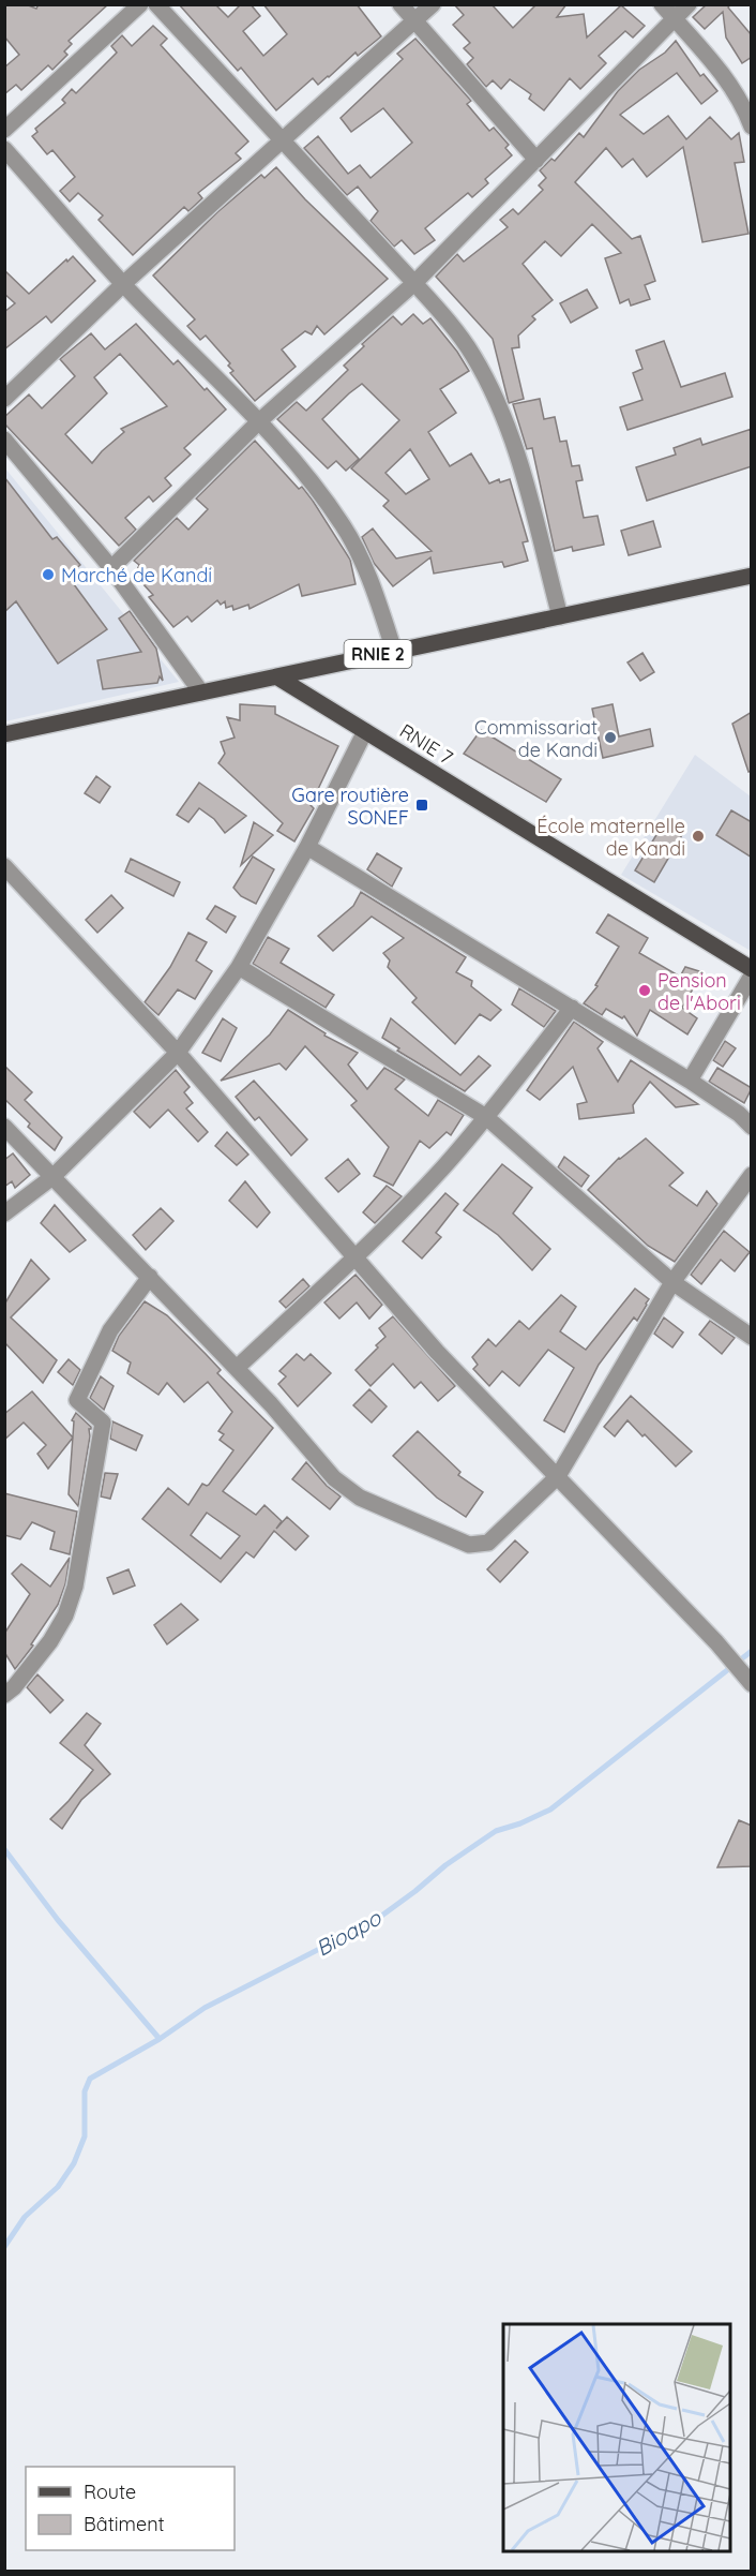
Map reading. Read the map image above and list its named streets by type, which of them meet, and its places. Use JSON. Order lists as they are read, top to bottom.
{
  "streets": {
    "main road": ["RNIE 2", "RNIE 7"]
  },
  "crossings": [
    ["RNIE 2", "RNIE 7"]
  ],
  "water": ["Bioapo"],
  "places": {
    "other": [
      "Marché de Kandi",
      "Commissariat de Kandi",
      "École maternelle de Kandi",
      "Pension de l'Abori"
    ],
    "transit": ["Gare routière SONEF"]
  },
  "legend": ["Route", "Bâtiment"]
}
